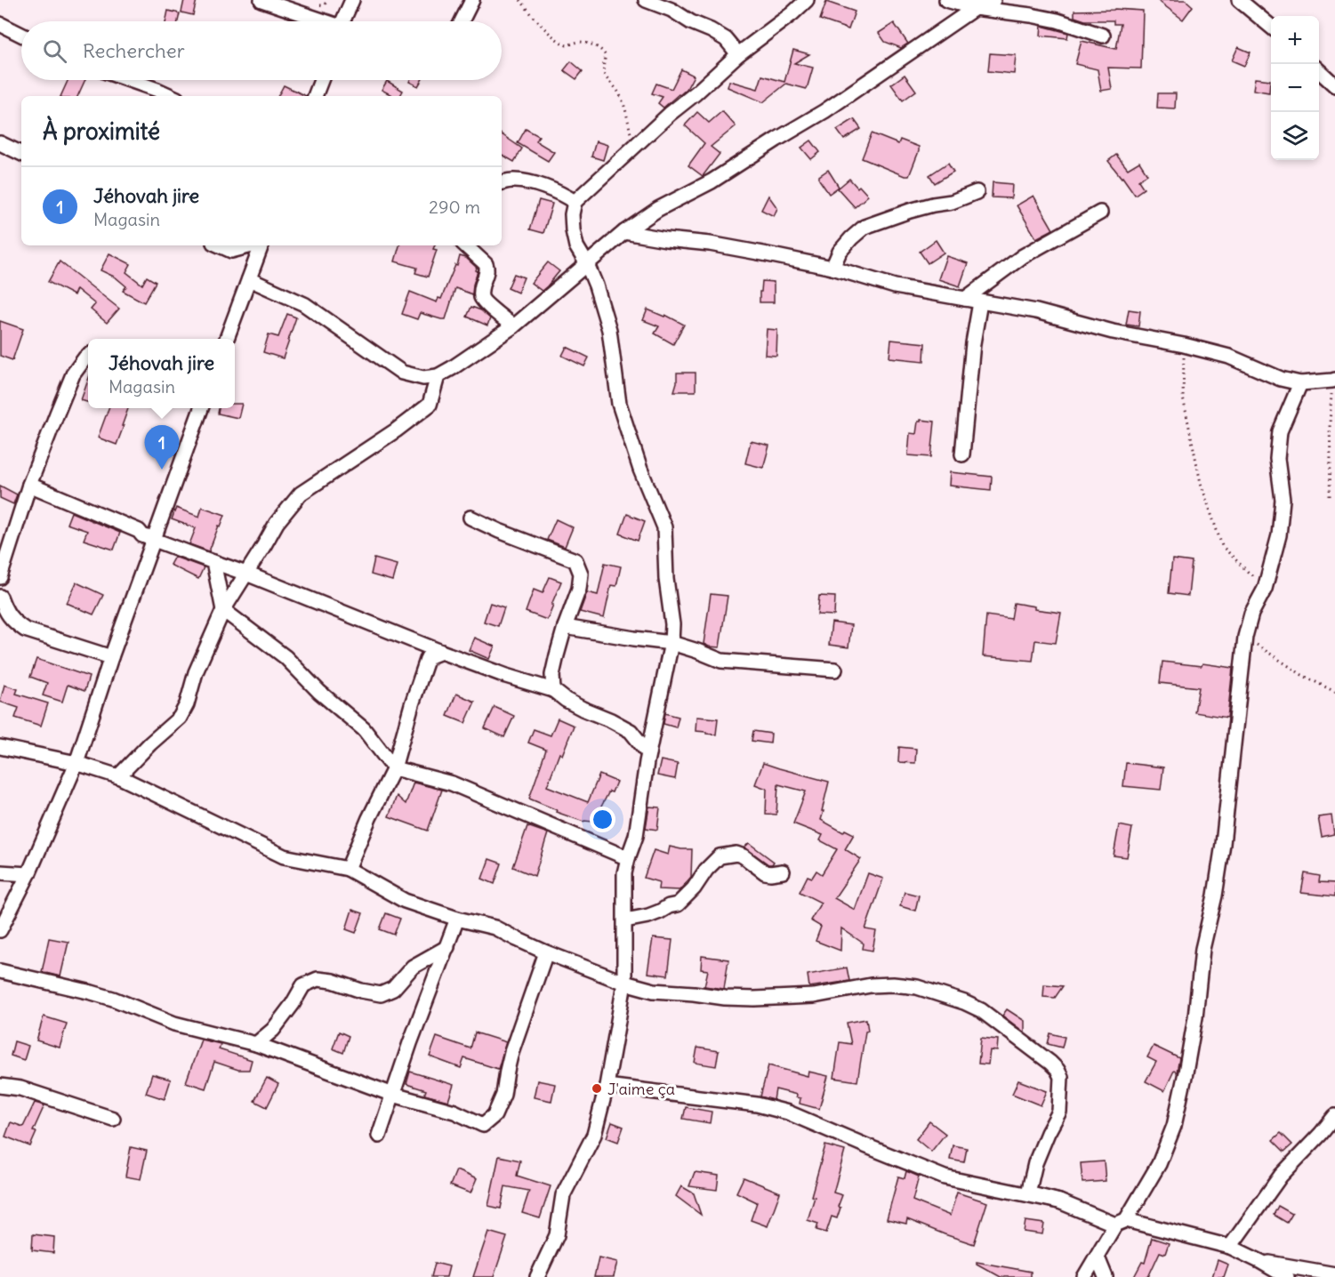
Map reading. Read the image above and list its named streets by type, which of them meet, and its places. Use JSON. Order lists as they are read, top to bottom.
{
  "places": ["J'aime ça"],
  "page": {
    "map_buttons": ["+", "−"],
    "search": "Rechercher",
    "heading": "À proximité",
    "list": [
      {
        "mark": "1",
        "name": "Jéhovah jire",
        "note": "Magasin",
        "value": "290 m"
      }
    ],
    "popup": ["Jéhovah jire", "Magasin"],
    "pins": "1"
  }
}
